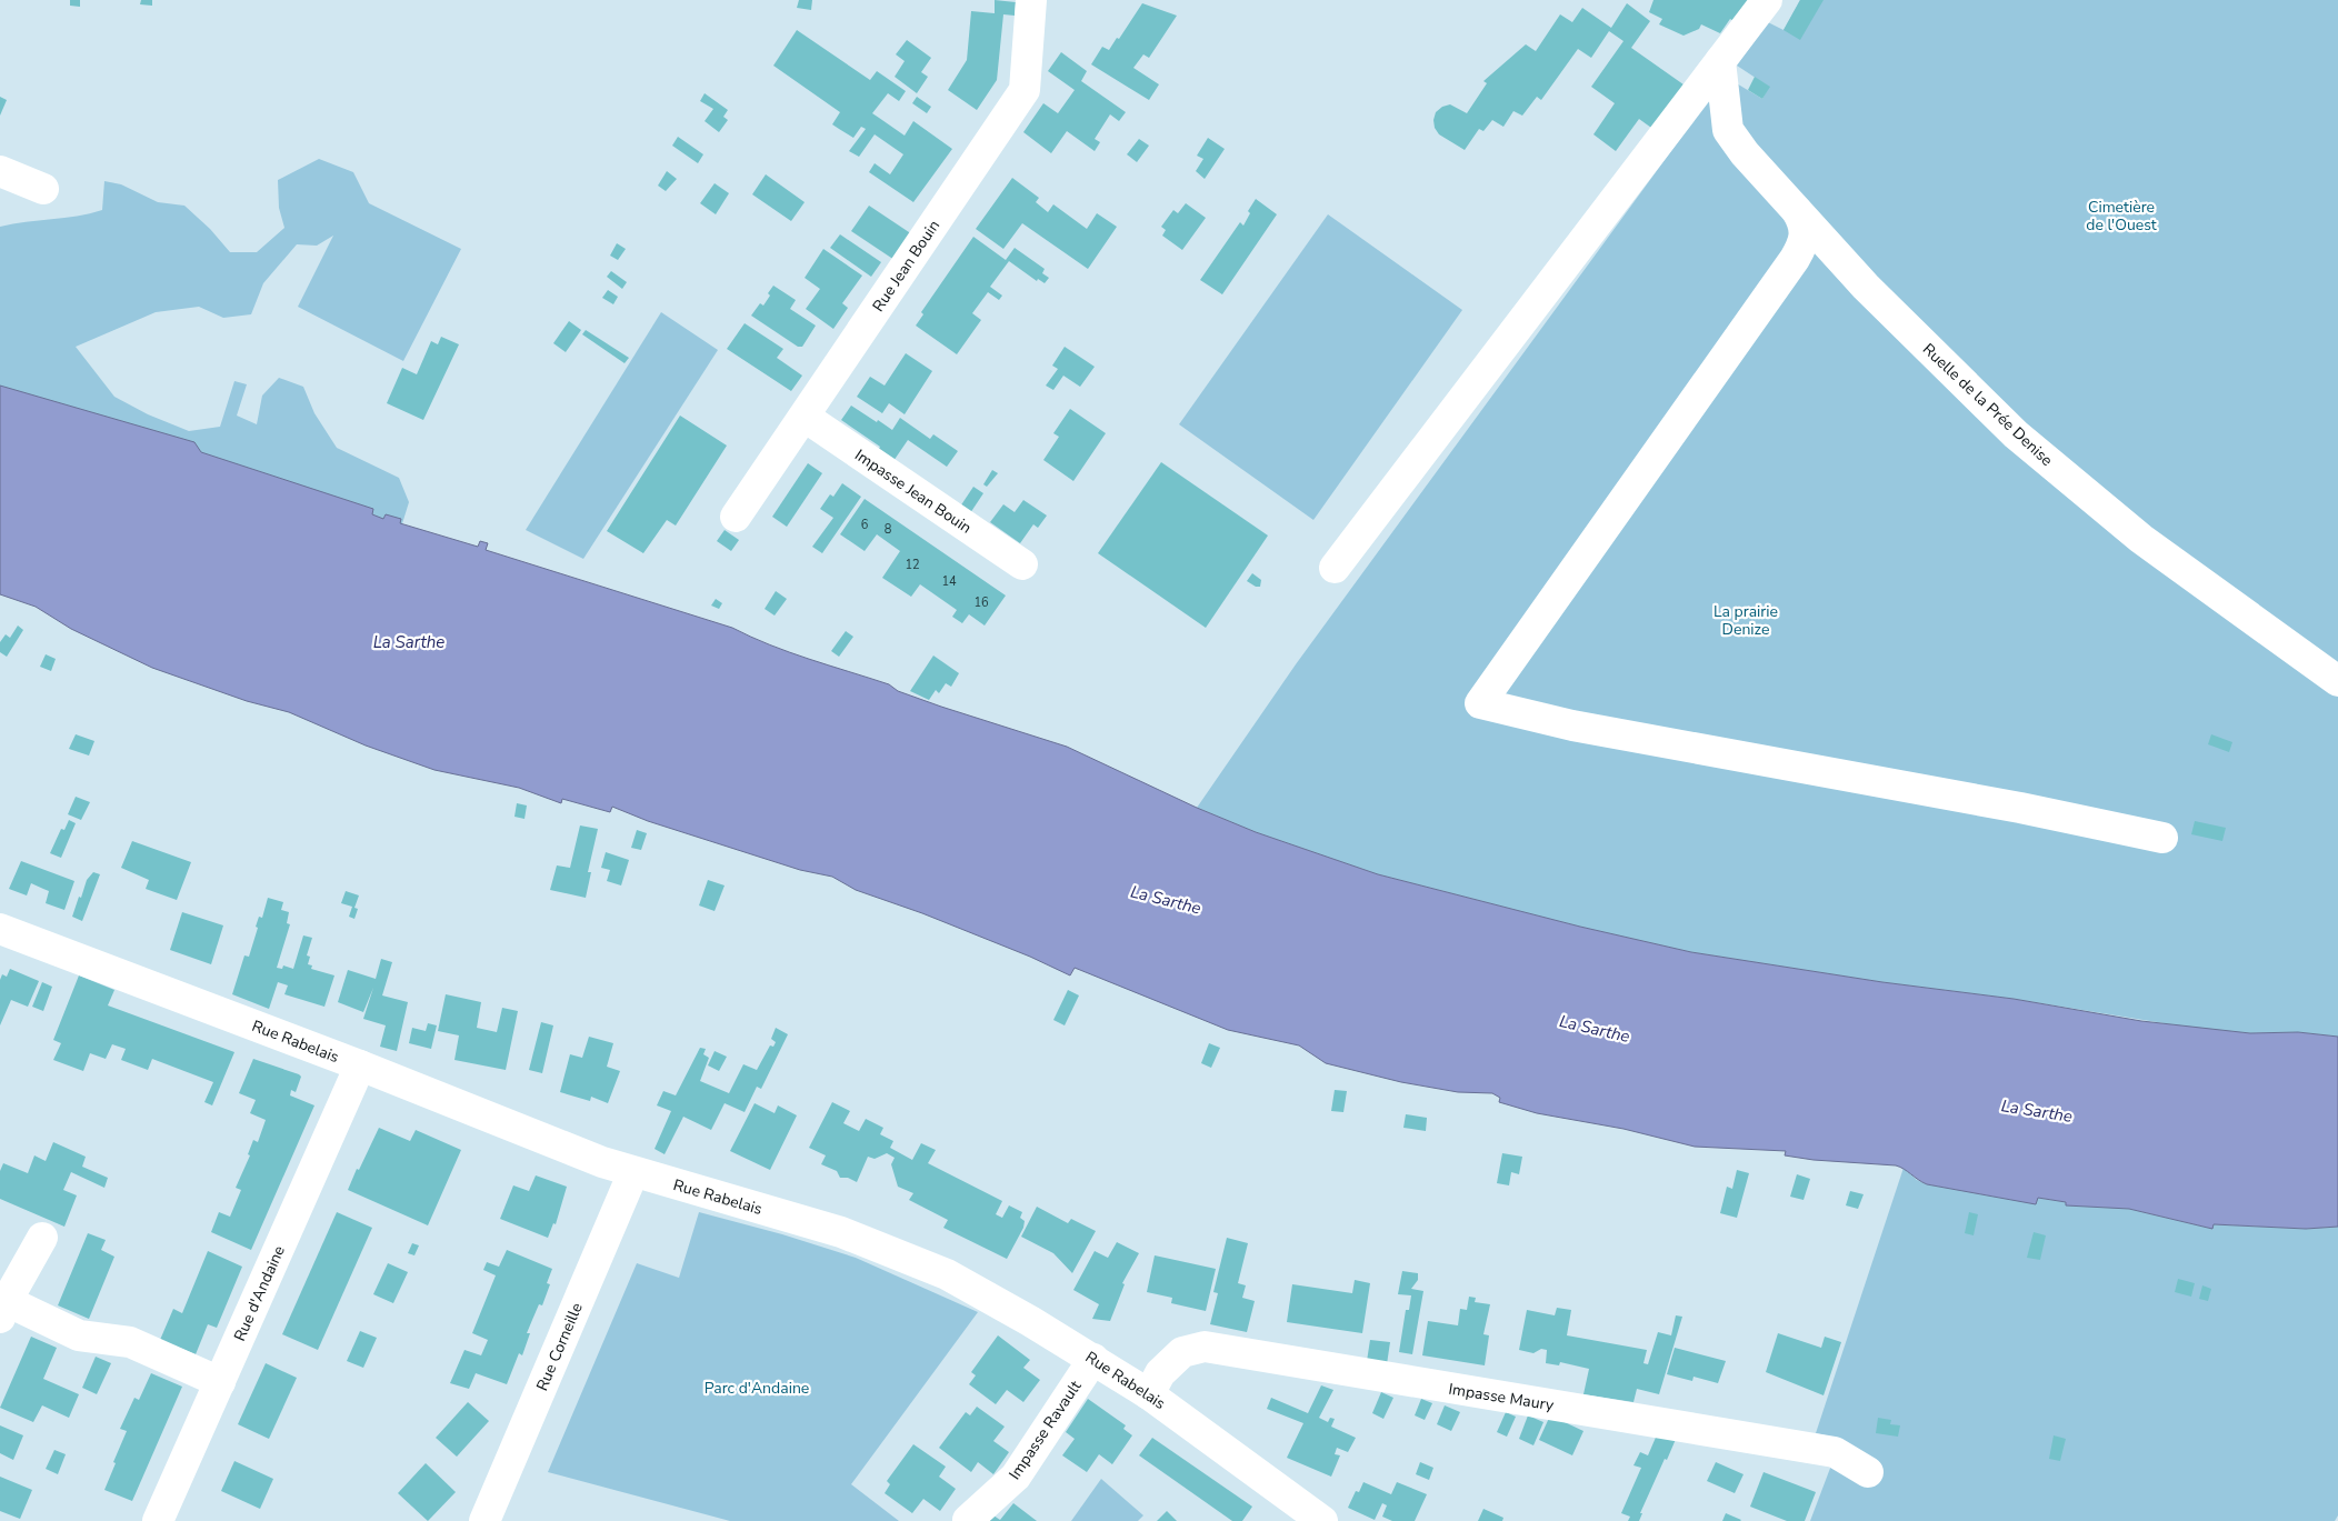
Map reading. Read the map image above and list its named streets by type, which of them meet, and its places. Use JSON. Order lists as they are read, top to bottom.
{
  "streets": {
    "street": [
      "Rue Jean Bouin",
      "Ruelle de la Prée Denise",
      "Impasse Jean Bouin",
      "Rue Rabelais",
      "Rue d'Andaine",
      "Rue Corneille",
      "Impasse Maury",
      "Impasse Ravault"
    ]
  },
  "crossings": [
    ["Rue Jean Bouin", "Impasse Jean Bouin"],
    ["Rue Rabelais", "Rue d'Andaine"],
    ["Rue Rabelais", "Rue Corneille"],
    ["Rue Rabelais", "Impasse Maury"],
    ["Rue Rabelais", "Impasse Ravault"]
  ],
  "water": ["La Sarthe"],
  "parks": ["Cimetière de l'Ouest", "La prairie Denize", "Parc d'Andaine"],
  "house_numbers": [
    "6",
    "8",
    "12",
    "14",
    "16"
  ]
}
